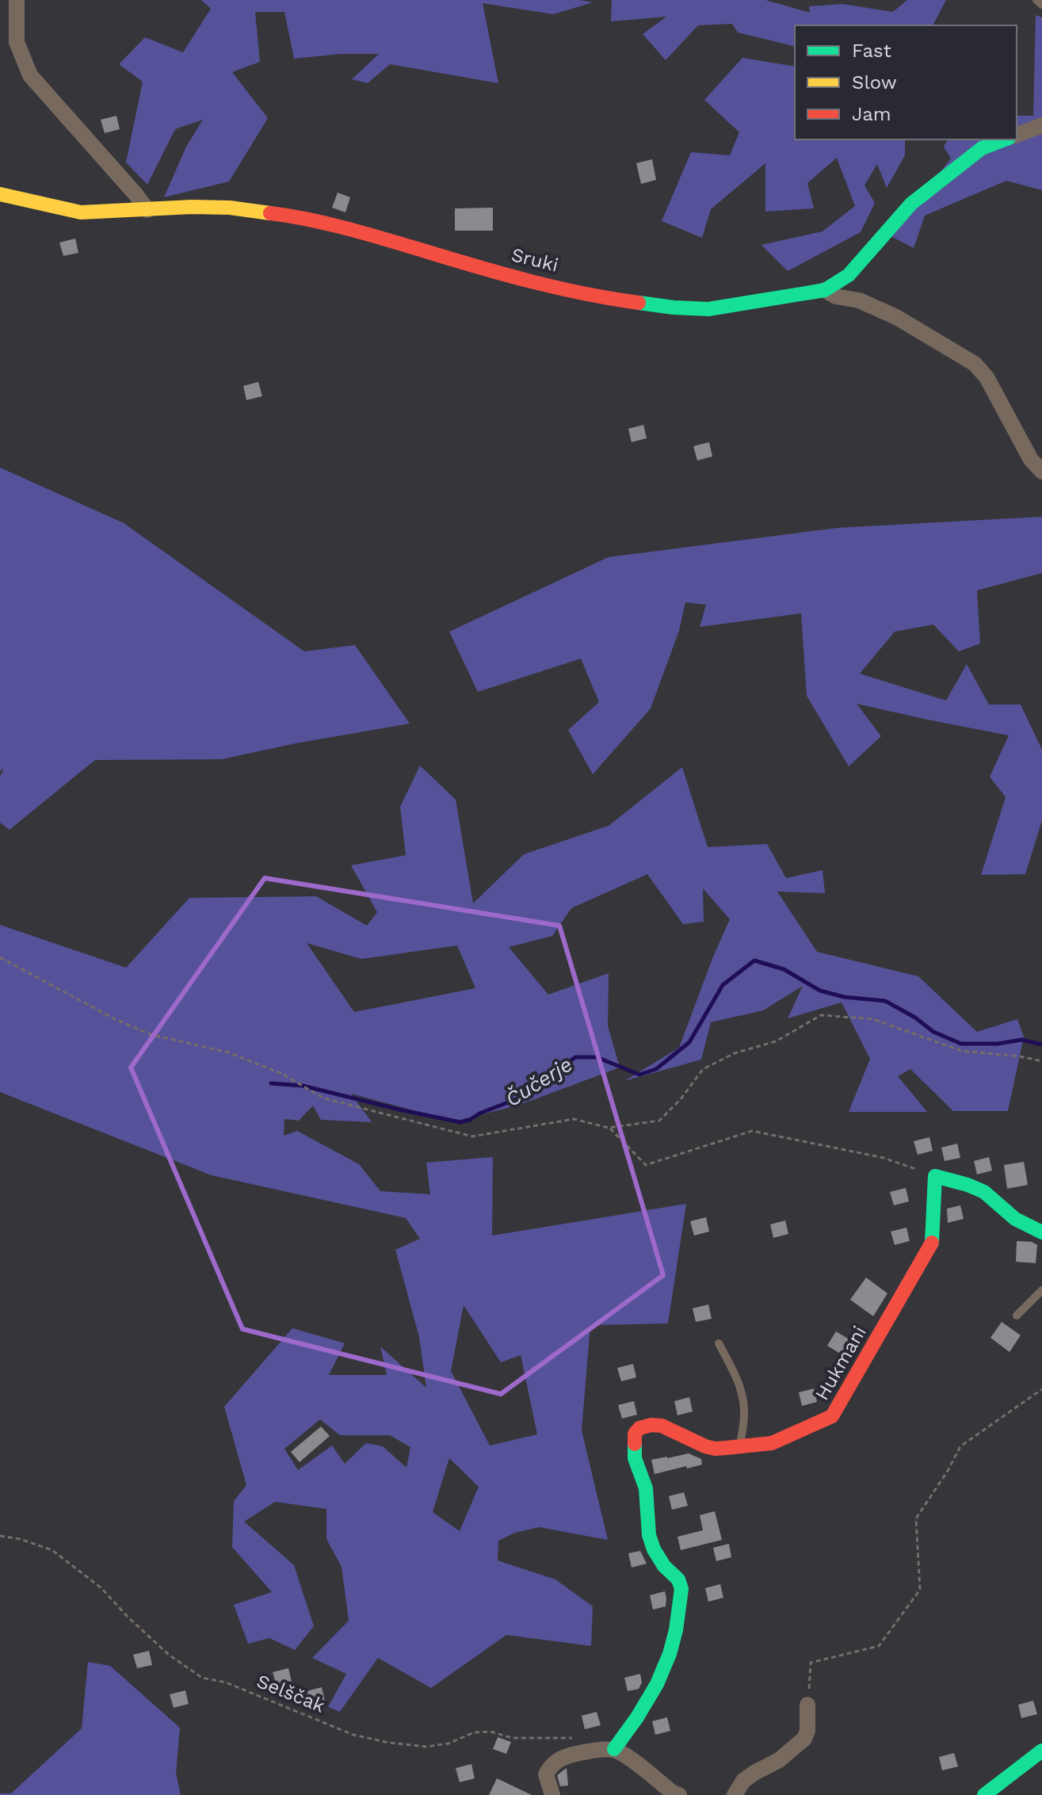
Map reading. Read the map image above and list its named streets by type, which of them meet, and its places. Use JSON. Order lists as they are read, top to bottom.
{
  "streets": {
    "street": ["Sruki", "Hukmani"],
    "path": ["Selščak"]
  },
  "water": ["Čučerje"],
  "legend": ["Fast", "Slow", "Jam"]
}
